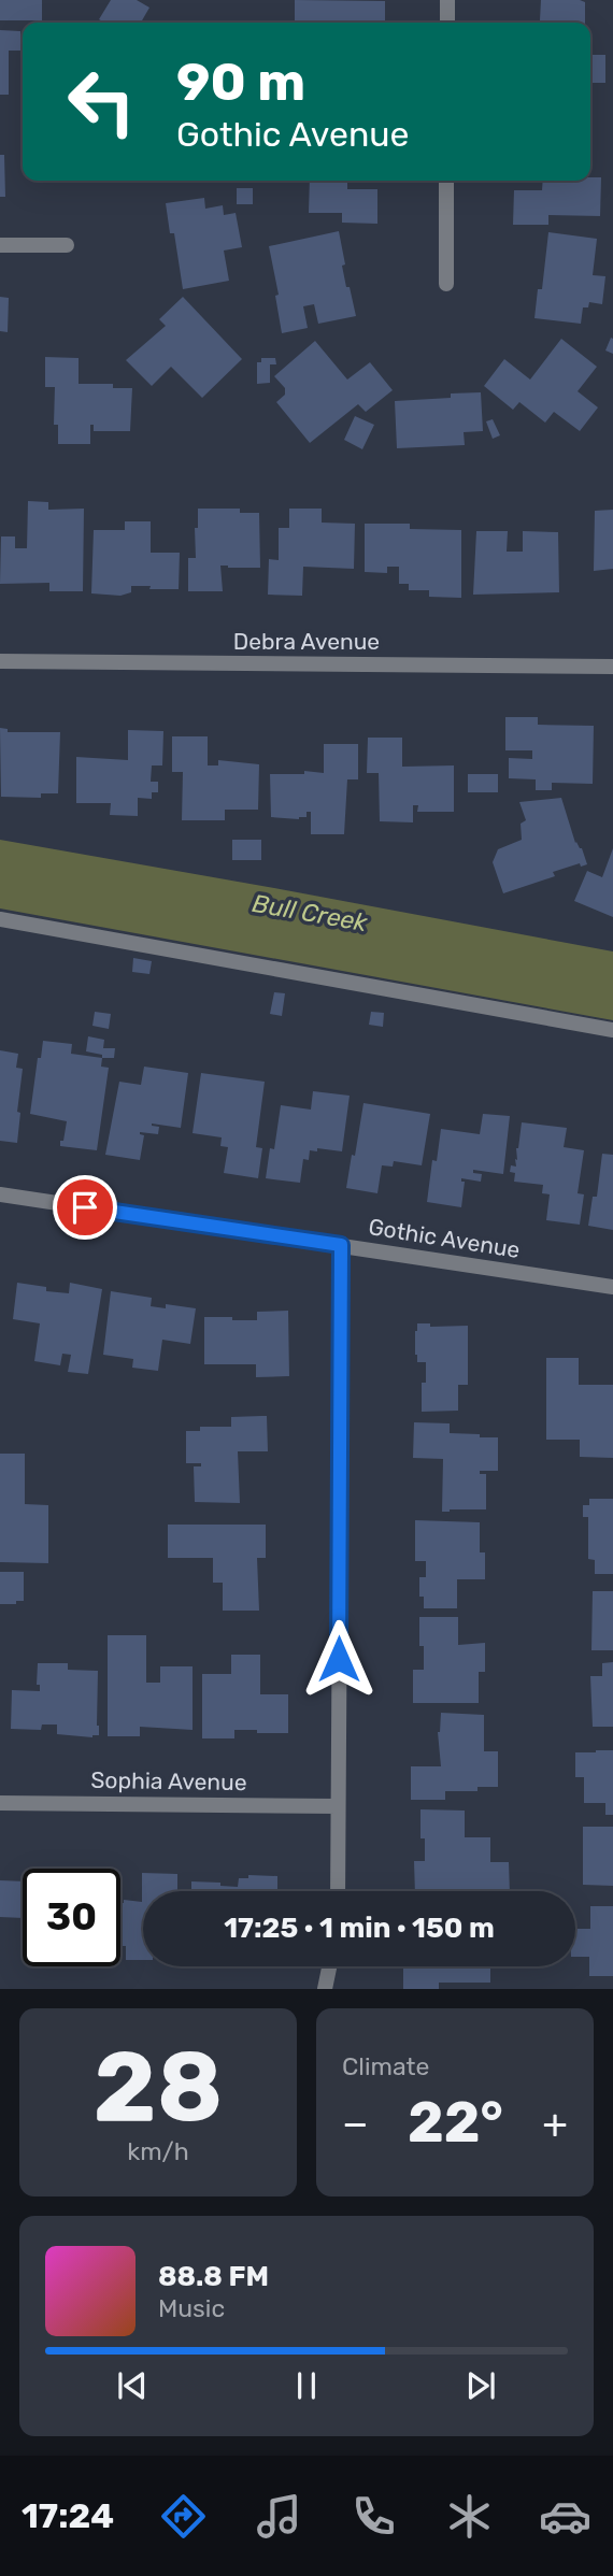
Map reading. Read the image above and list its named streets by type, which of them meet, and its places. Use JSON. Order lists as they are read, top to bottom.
{
  "streets": {
    "street": ["Debra Avenue", "Gothic Avenue", "Sophia Avenue"]
  },
  "water": ["Bull Creek"],
  "page": {
    "turn": ["90 m", "Gothic Avenue"],
    "limit": "30",
    "trip": "17:25 · 1 min · 150 m",
    "tile": [
      ["28", "km/h"],
      "Climate"
    ],
    "heat": ["−", "22°", "+"],
    "song": ["88.8 FM", "Music"],
    "tabs": "17:24"
  }
}
